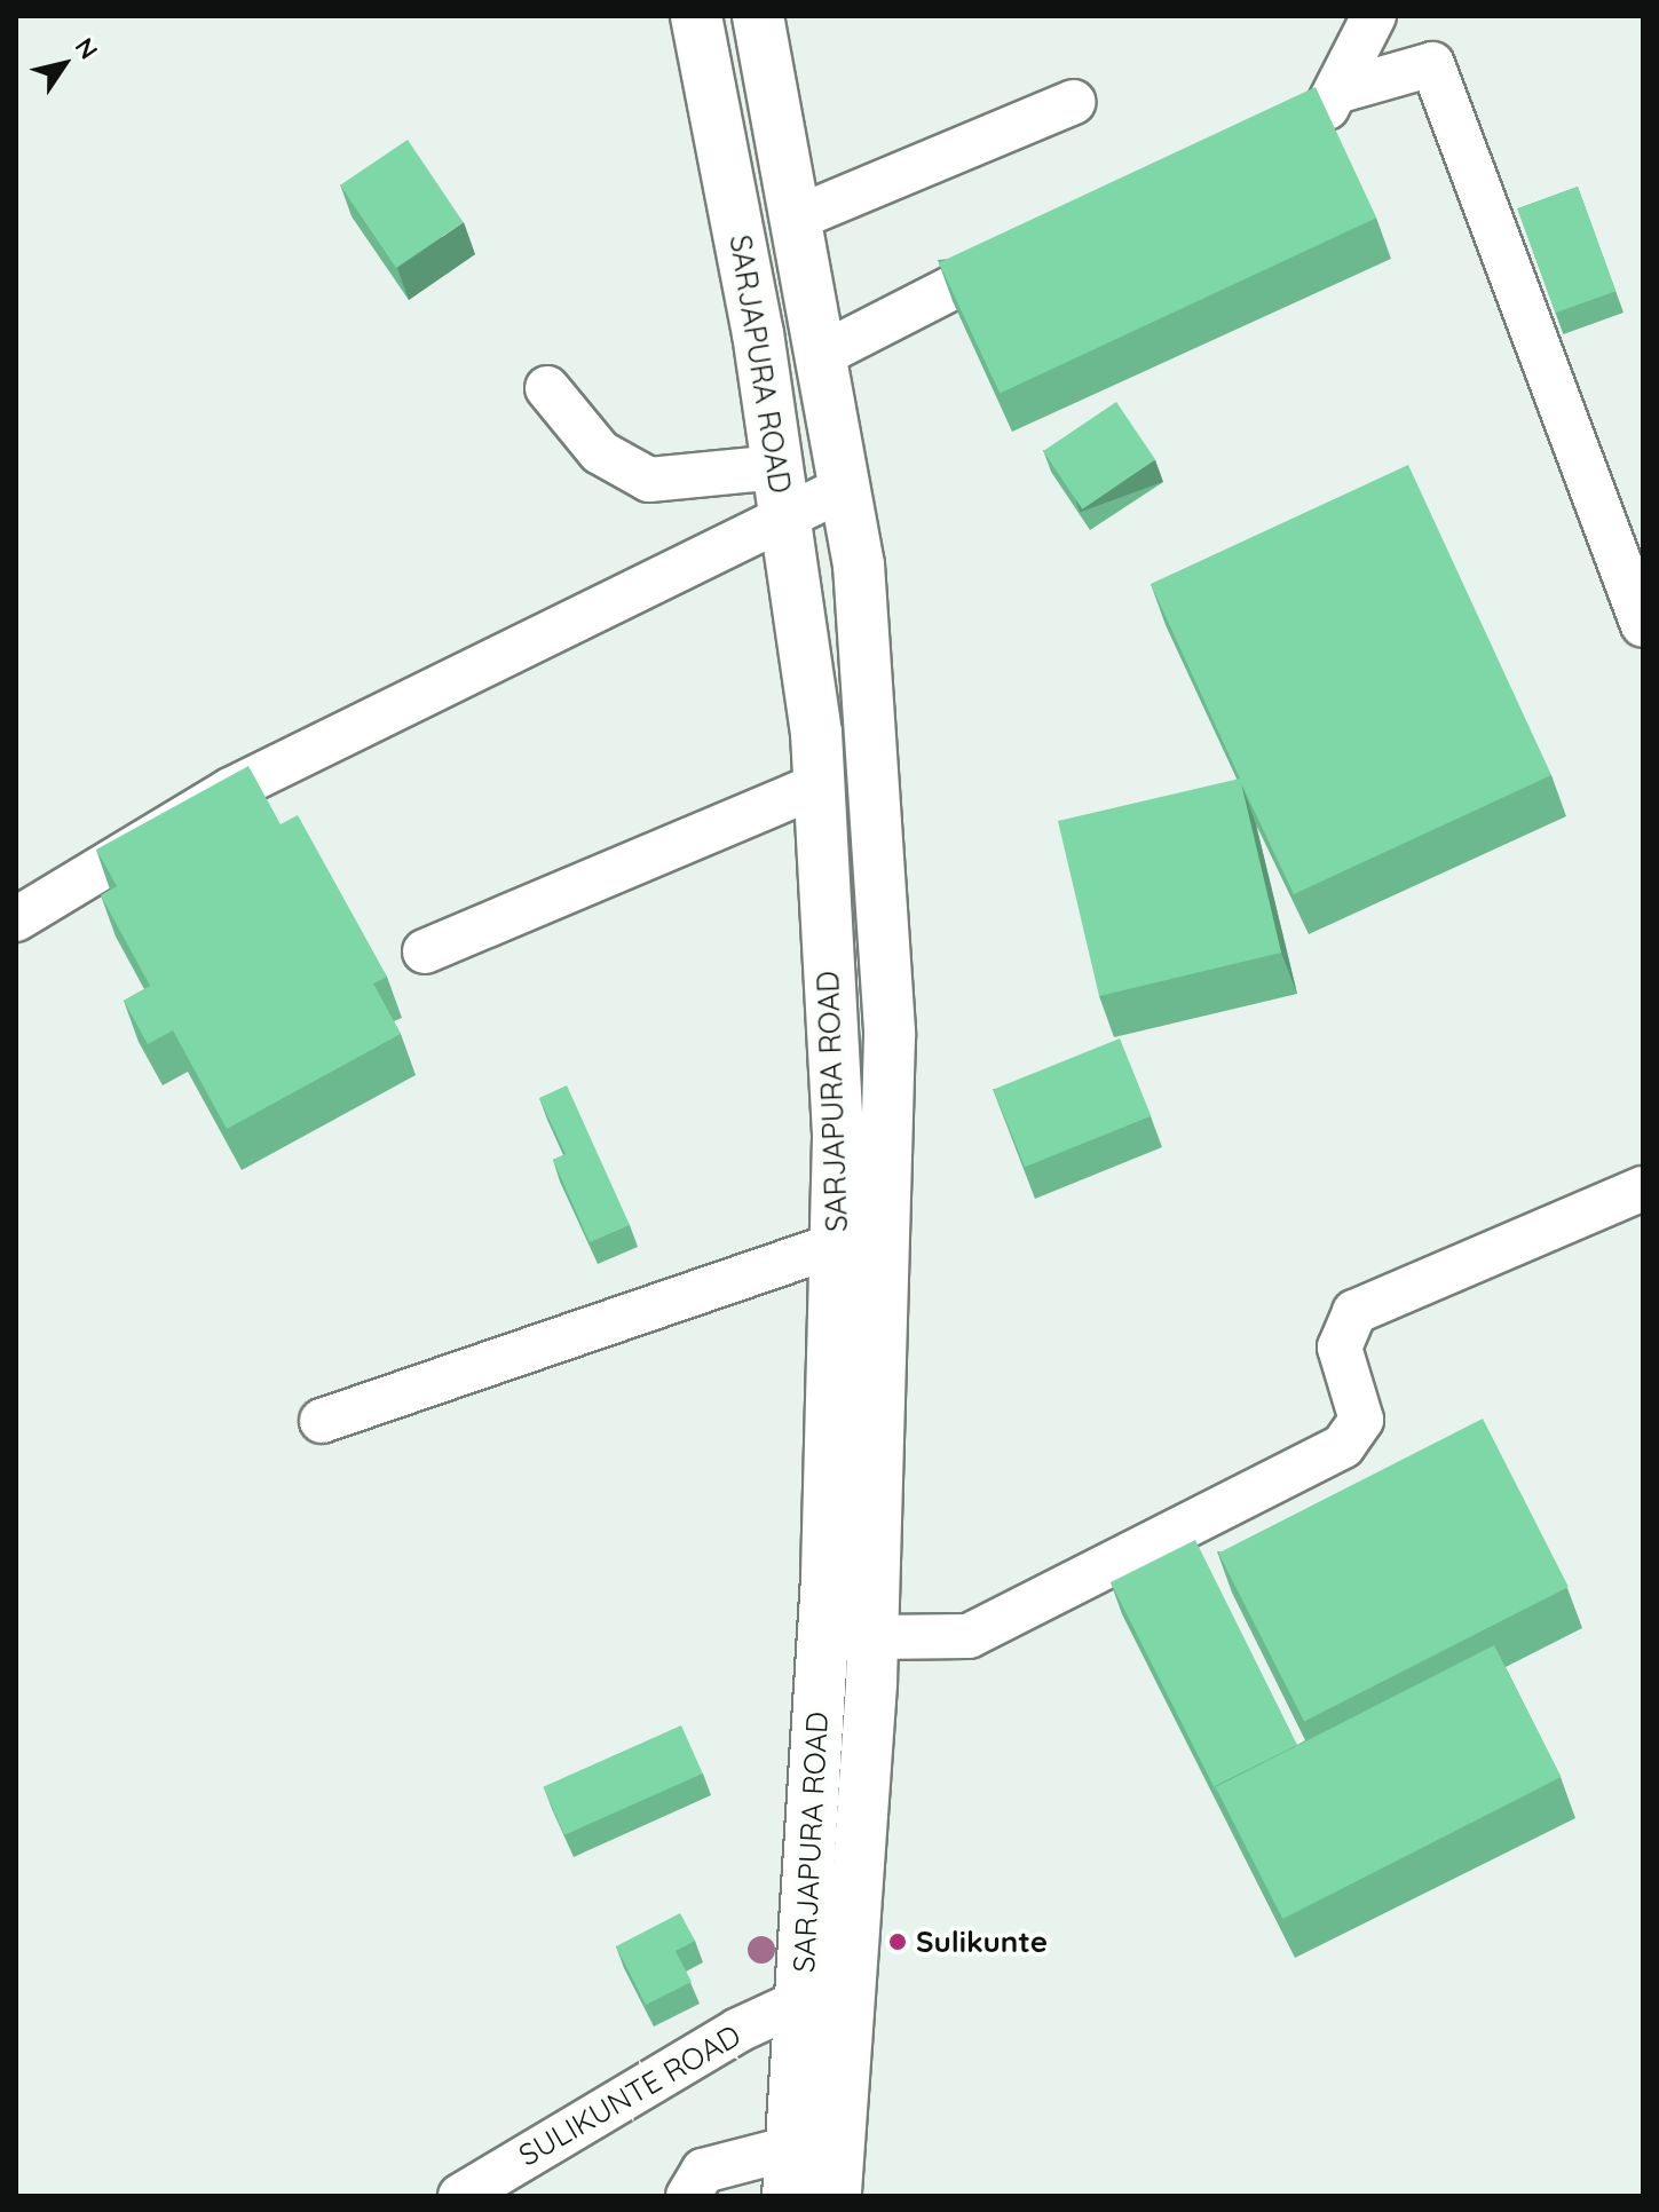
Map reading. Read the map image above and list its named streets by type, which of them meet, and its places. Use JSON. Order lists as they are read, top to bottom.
{
  "streets": {
    "main road": ["SARJAPURA ROAD"],
    "street": ["SULIKUNTE ROAD"]
  },
  "crossings": [
    ["SARJAPURA ROAD", "SULIKUNTE ROAD"]
  ],
  "places": ["Sulikunte"],
  "north": "top right"
}
